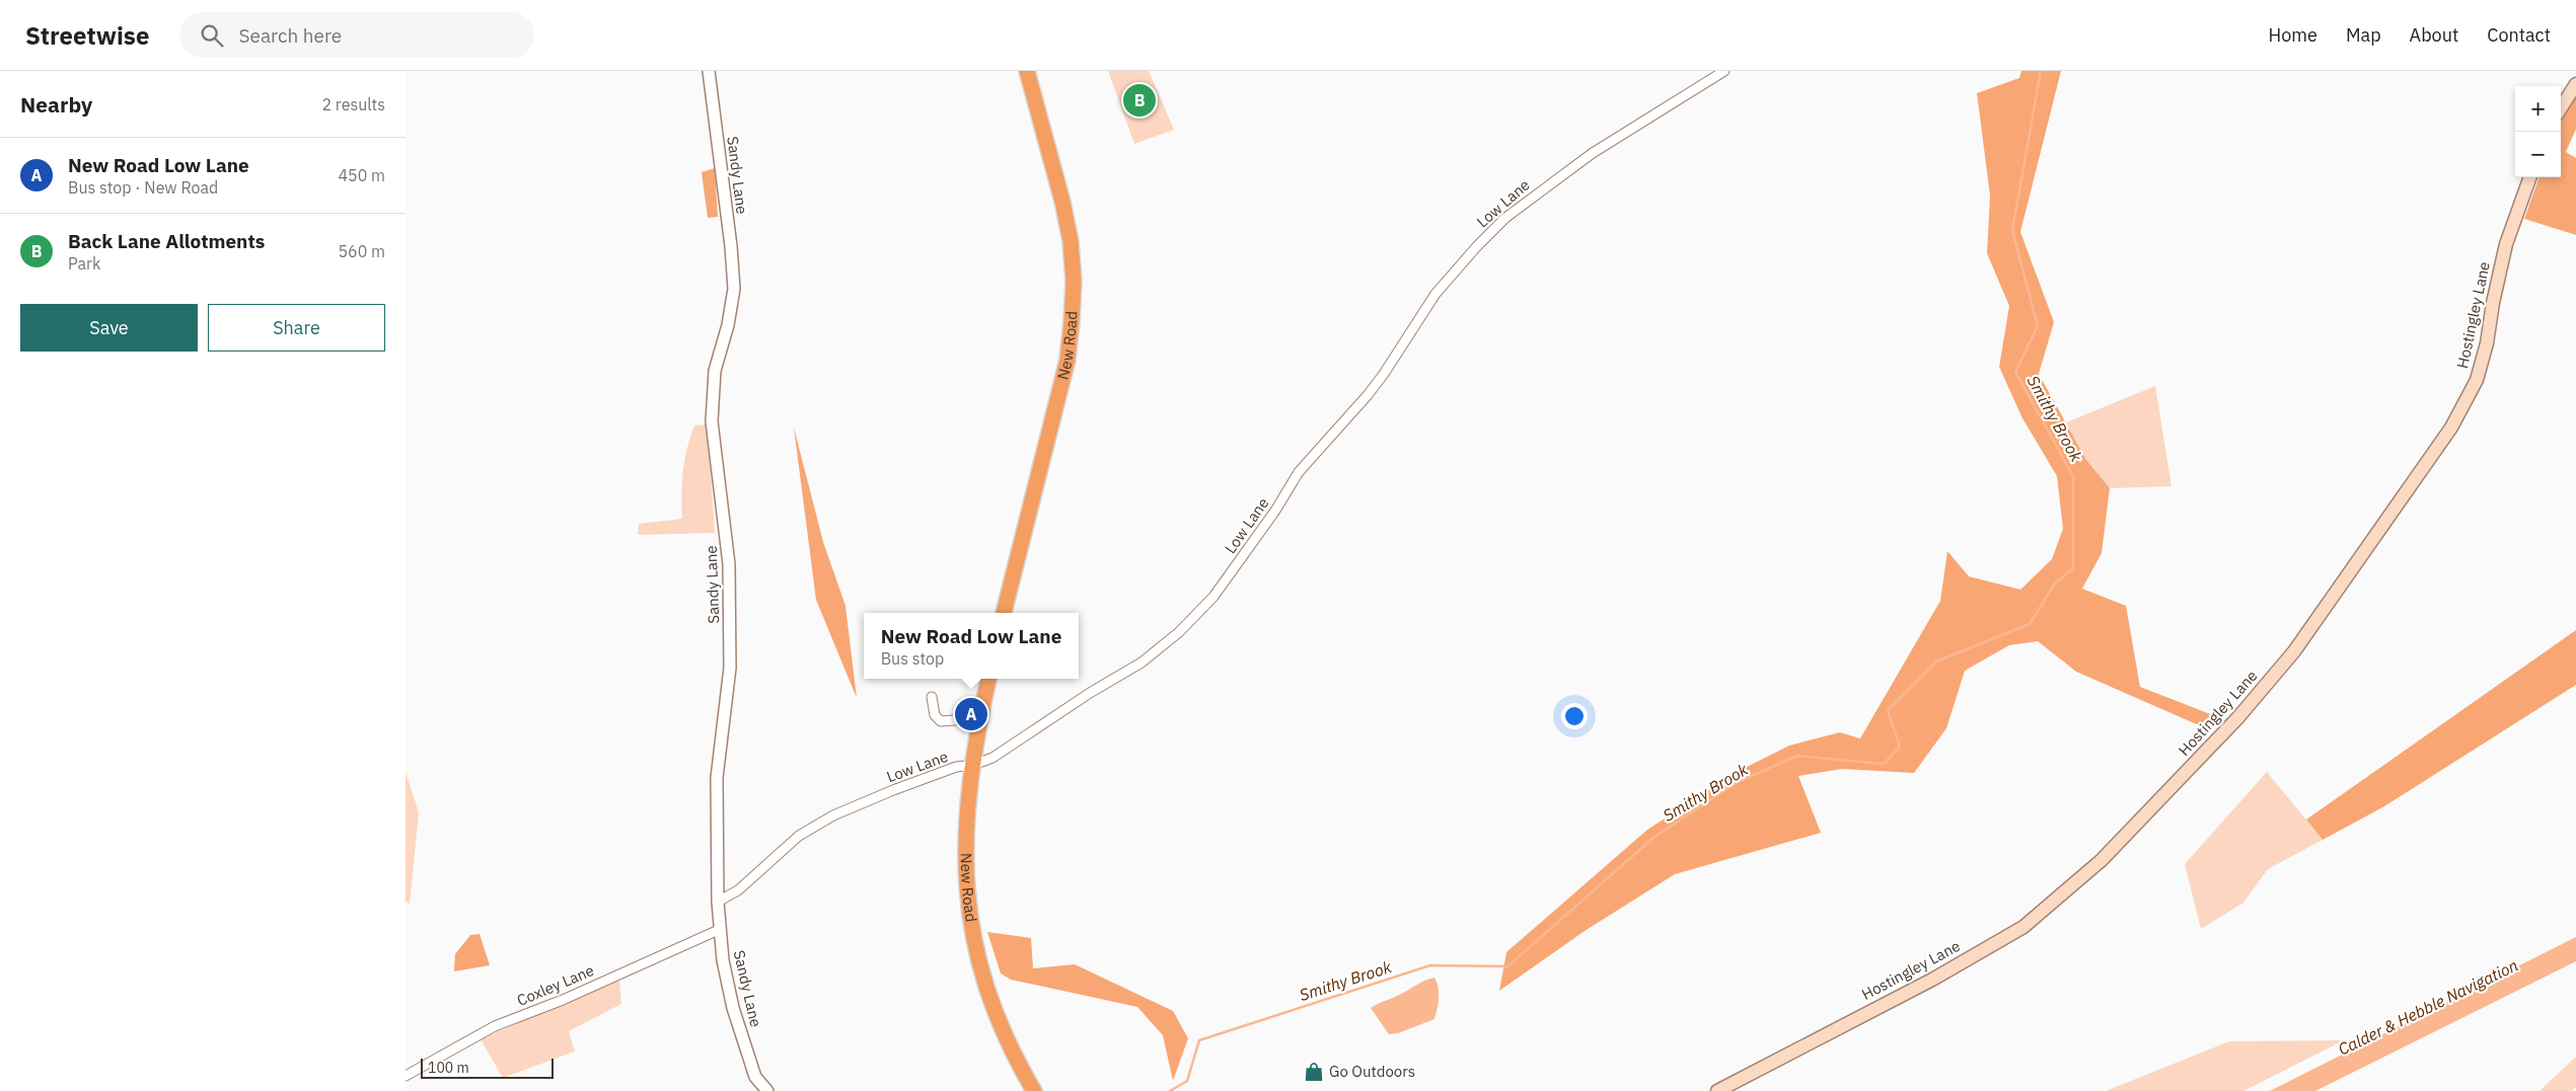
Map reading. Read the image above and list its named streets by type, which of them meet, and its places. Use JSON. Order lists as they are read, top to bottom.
{
  "streets": {
    "highway": ["New Road"],
    "main road": ["Hostingley Lane"],
    "street": ["Sandy Lane", "Low Lane", "Coxley Lane"]
  },
  "crossings": [
    ["Sandy Lane", "Low Lane"],
    ["Sandy Lane", "Coxley Lane"],
    ["Low Lane", "New Road"]
  ],
  "water": ["Smithy Brook", "Calder & Hebble Navigation"],
  "places": {
    "shop": ["Go Outdoors"]
  },
  "scale_bar": "100 m",
  "page": {
    "header": "Streetwise",
    "search": "Search here",
    "nav": [
      "Home",
      "Map",
      "About",
      "Contact"
    ],
    "heading": ["Nearby", "2 results"],
    "pins": ["B", "A"],
    "map_buttons": ["+", "−"],
    "list": [
      {
        "mark": "A",
        "name": "New Road Low Lane",
        "note": "Bus stop · New Road",
        "value": "450 m"
      },
      {
        "mark": "B",
        "name": "Back Lane Allotments",
        "note": "Park",
        "value": "560 m"
      }
    ],
    "buttons": ["Save", "Share"],
    "popup": ["New Road Low Lane", "Bus stop"],
    "scale": "100 m"
  }
}
